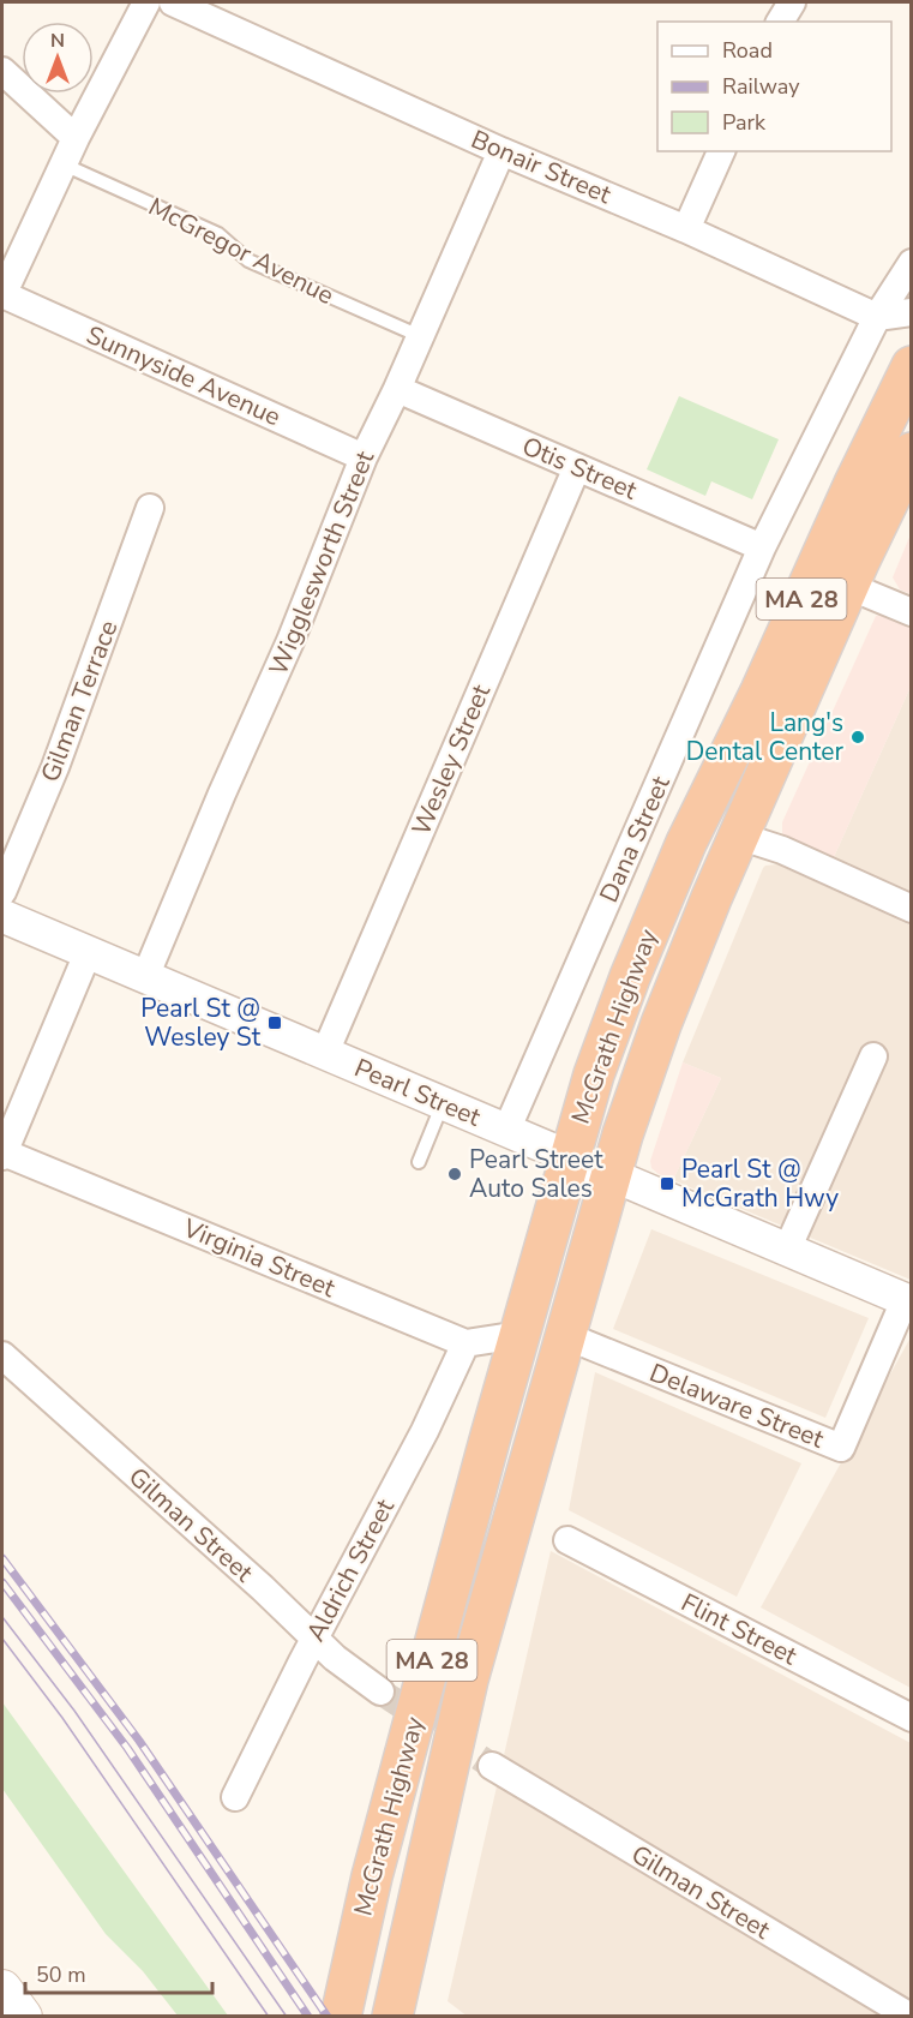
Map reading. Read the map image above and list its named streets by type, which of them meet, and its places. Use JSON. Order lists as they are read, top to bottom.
{
  "streets": {
    "highway": ["MA 28", "McGrath Highway"],
    "street": [
      "Bonair Street",
      "Sunnyside Avenue",
      "Otis Street",
      "Wigglesworth Street",
      "Gilman Terrace",
      "Wesley Street",
      "Dana Street",
      "Pearl Street",
      "Virginia Street",
      "Delaware Street",
      "Gilman Street",
      "Aldrich Street",
      "Flint Street"
    ],
    "lane": ["McGregor Avenue"]
  },
  "crossings": [
    ["Bonair Street", "Wigglesworth Street"],
    ["Bonair Street", "Dana Street"],
    ["McGregor Avenue", "Wigglesworth Street"],
    ["Sunnyside Avenue", "Wigglesworth Street"],
    ["Otis Street", "Wigglesworth Street"],
    ["Otis Street", "Wesley Street"],
    ["Otis Street", "Dana Street"],
    ["Wigglesworth Street", "Pearl Street"],
    ["Wesley Street", "Pearl Street"],
    ["Dana Street", "Pearl Street"],
    ["McGrath Highway", "Pearl Street"],
    ["McGrath Highway", "Delaware Street"],
    ["Pearl Street", "Delaware Street"],
    ["Virginia Street", "Aldrich Street"],
    ["Gilman Street", "Aldrich Street"]
  ],
  "places": {
    "other": ["Lang's Dental Center", "Pearl Street Auto Sales"],
    "transit": ["Pearl St @ Wesley St", "Pearl St @ McGrath Hwy"]
  },
  "legend": ["Road", "Railway", "Park"],
  "scale_bar": "50 m",
  "north": "top"
}
